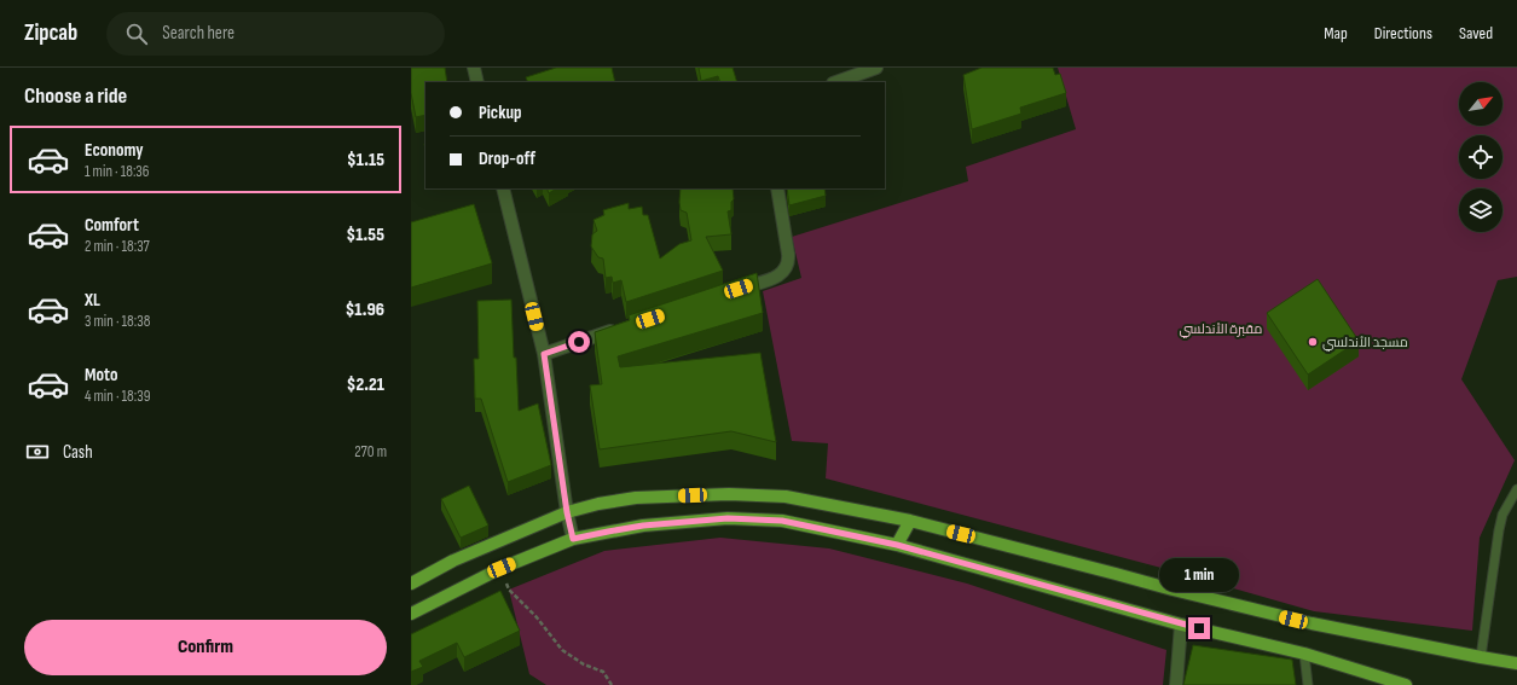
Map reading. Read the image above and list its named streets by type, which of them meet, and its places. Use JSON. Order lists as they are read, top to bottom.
{
  "parks": ["مقبرة الأندلسي"],
  "places": ["مسجد الأندلسي"],
  "north": "top right",
  "page": {
    "header": "Zipcab",
    "search": "Search here",
    "nav": ["Map", "Directions", "Saved"],
    "heading": "Choose a ride",
    "banner": ["Pickup", "Drop-off"],
    "list": [
      {
        "name": "Economy",
        "note": "1 min · 18:36",
        "value": "$1.15"
      },
      {
        "name": "Comfort",
        "note": "2 min · 18:37",
        "value": "$1.55"
      },
      {
        "name": "XL",
        "note": "3 min · 18:38",
        "value": "$1.96"
      },
      {
        "name": "Moto",
        "note": "4 min · 18:39",
        "value": "$2.21"
      }
    ],
    "pay": ["Cash", "270 m"],
    "bubble": "1 min",
    "buttons": "Confirm"
  }
}
